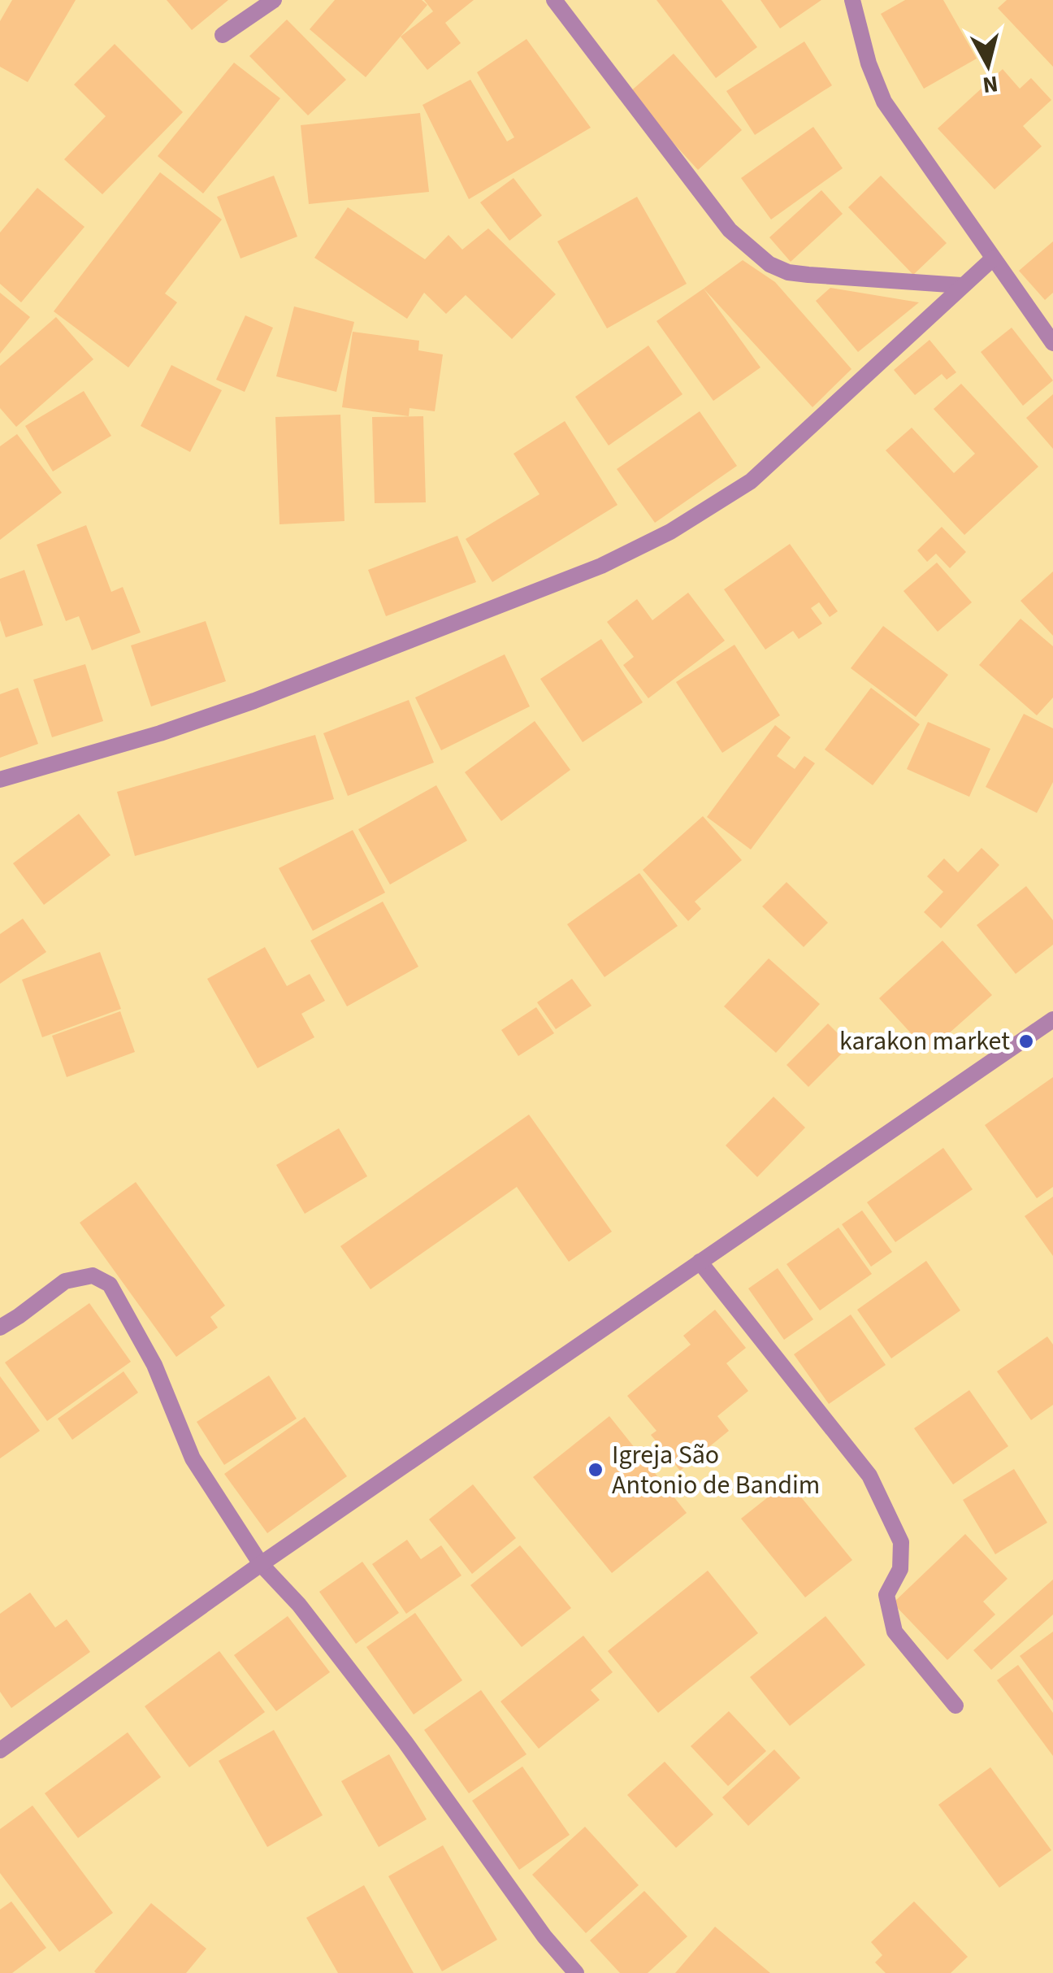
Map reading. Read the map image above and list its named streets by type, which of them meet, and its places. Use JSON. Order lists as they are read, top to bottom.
{
  "places": ["karakon market", "Igreja São Antonio de Bandim"],
  "north": "bottom"
}
